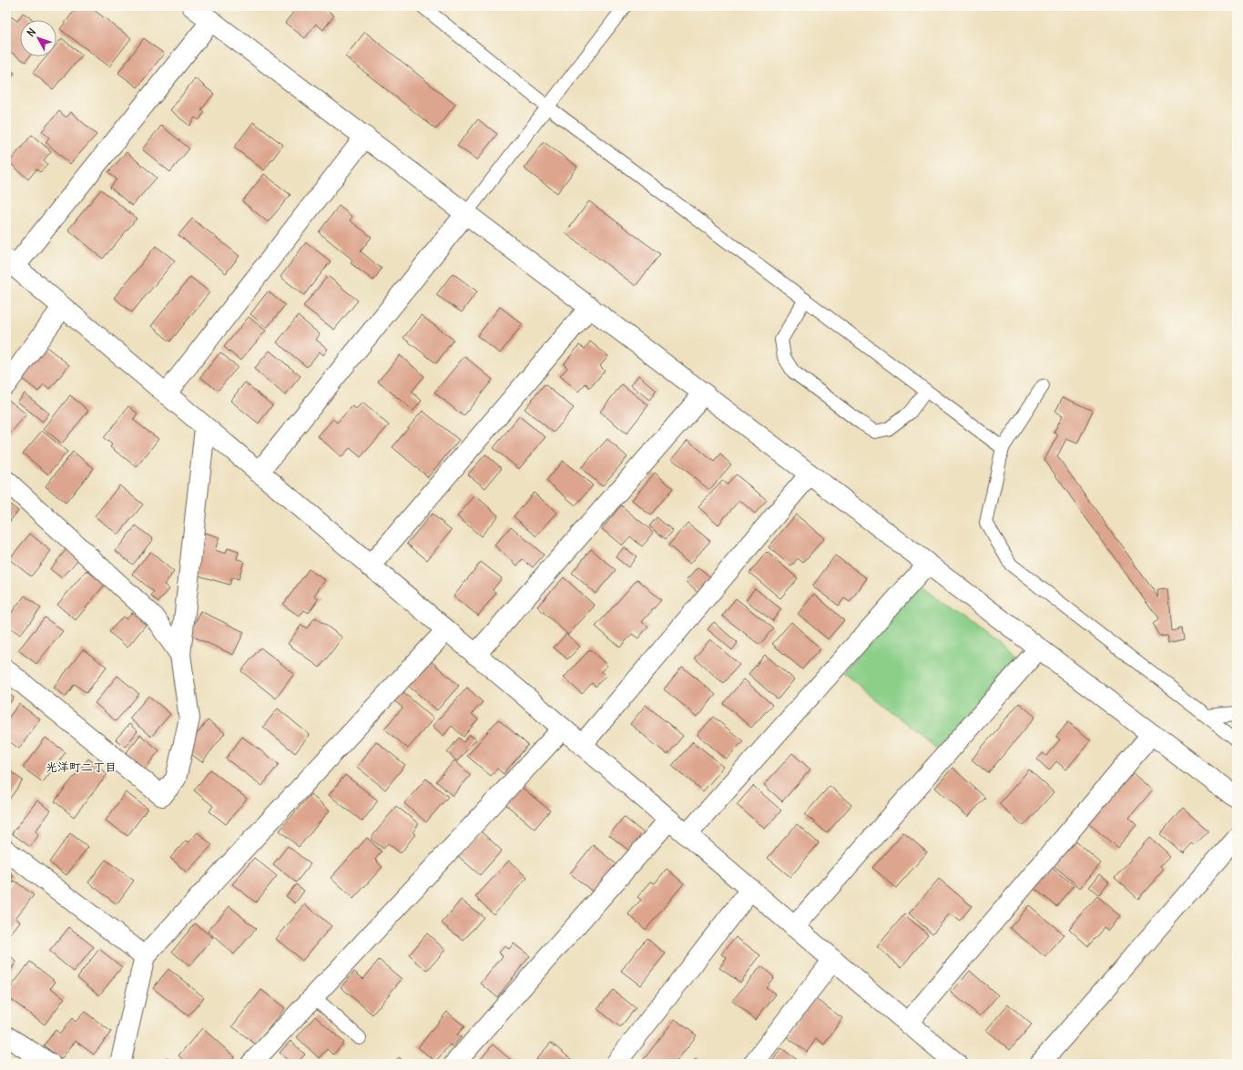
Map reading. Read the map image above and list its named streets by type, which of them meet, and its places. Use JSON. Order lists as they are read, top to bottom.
{
  "districts": ["光洋町二丁目"],
  "north": "top left"
}
